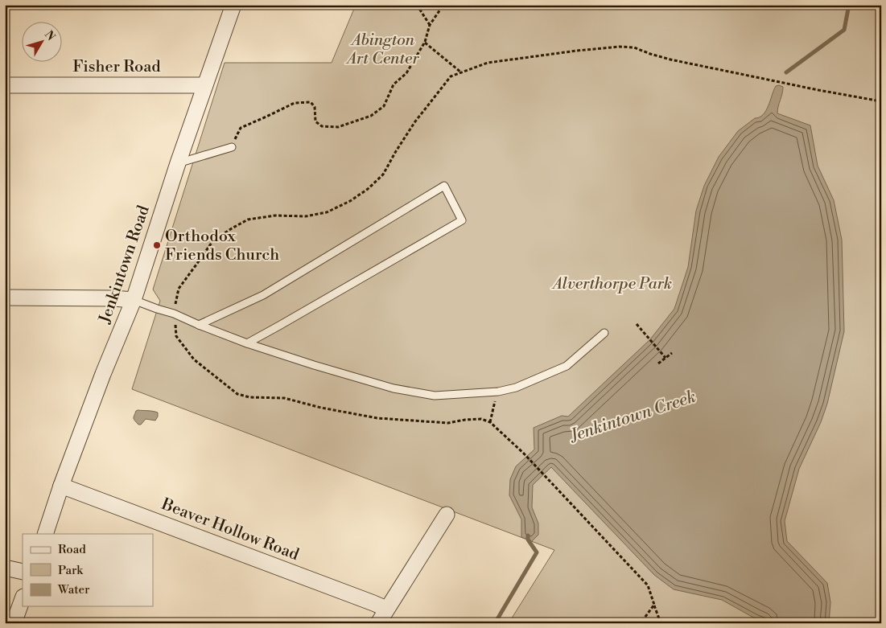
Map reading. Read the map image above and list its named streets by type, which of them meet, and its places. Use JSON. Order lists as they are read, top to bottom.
{
  "streets": {
    "street": ["Fisher Road", "Jenkintown Road", "Beaver Hollow Road"]
  },
  "crossings": [
    ["Fisher Road", "Jenkintown Road"],
    ["Jenkintown Road", "Beaver Hollow Road"]
  ],
  "water": ["Jenkintown Creek"],
  "parks": ["Abington Art Center", "Alverthorpe Park"],
  "places": ["Orthodox Friends Church"],
  "legend": ["Road", "Park", "Water"],
  "north": "top right"
}
